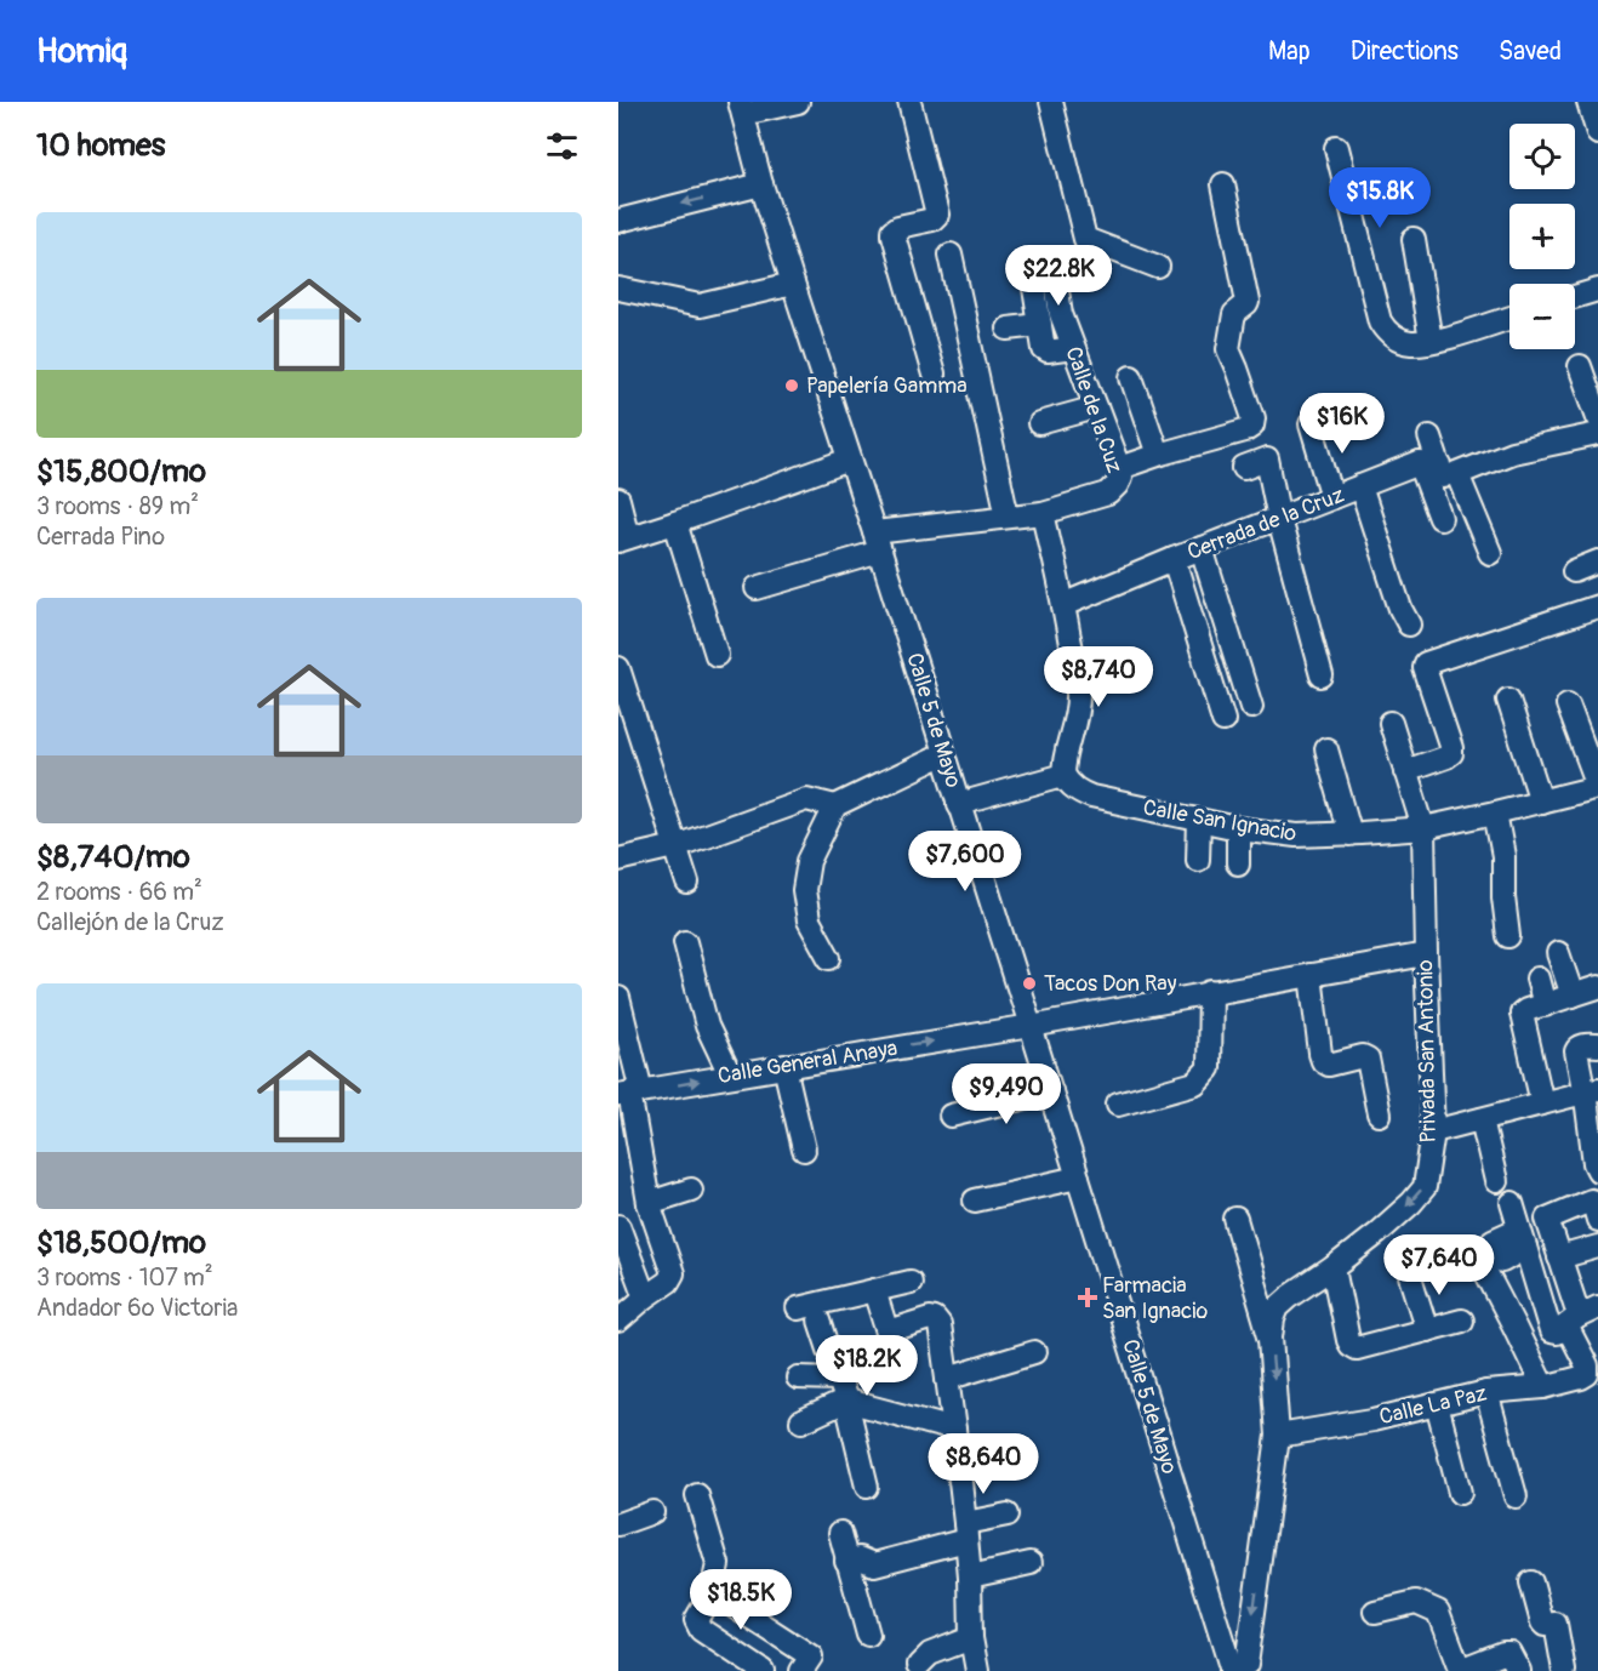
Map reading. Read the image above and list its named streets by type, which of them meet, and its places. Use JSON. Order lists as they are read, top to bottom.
{
  "streets": {
    "street": [
      "Calle de la Cuz",
      "Cerrada de la Cruz",
      "Calle 5 de Mayo",
      "Calle San Ignacio",
      "Privada San Antonio",
      "Calle General Anaya",
      "Calle La Paz"
    ]
  },
  "crossings": [
    ["Calle de la Cuz", "Calle 5 de Mayo"],
    ["Calle 5 de Mayo", "Privada San Antonio"],
    ["Calle 5 de Mayo", "Calle General Anaya"],
    ["Calle San Ignacio", "Privada San Antonio"],
    ["Privada San Antonio", "Calle General Anaya"],
    ["Privada San Antonio", "Calle La Paz"]
  ],
  "one_way": ["Privada San Antonio"],
  "places": {
    "other": ["Papelería Gamma", "Tacos Don Ray"],
    "health": ["Farmacia San Ignacio"]
  },
  "page": {
    "header": "Homiq",
    "nav": ["Map", "Directions", "Saved"],
    "heading": "10 homes",
    "map_buttons": ["+", "−"],
    "price": [
      "$15.8K",
      "$22.8K",
      "$16K",
      "$8,740",
      "$7,600",
      "$9,490",
      "$7,640",
      "$18.2K",
      "$8,640",
      "$18.5K"
    ],
    "list": [
      {
        "name": "$15,800/mo",
        "note": "3 rooms · 89 m² · Cerrada Pino"
      },
      {
        "name": "$8,740/mo",
        "note": "2 rooms · 66 m² · Callejón de la Cruz"
      },
      {
        "name": "$18,500/mo",
        "note": "3 rooms · 107 m² · Andador 6º Victoria"
      }
    ]
  }
}
